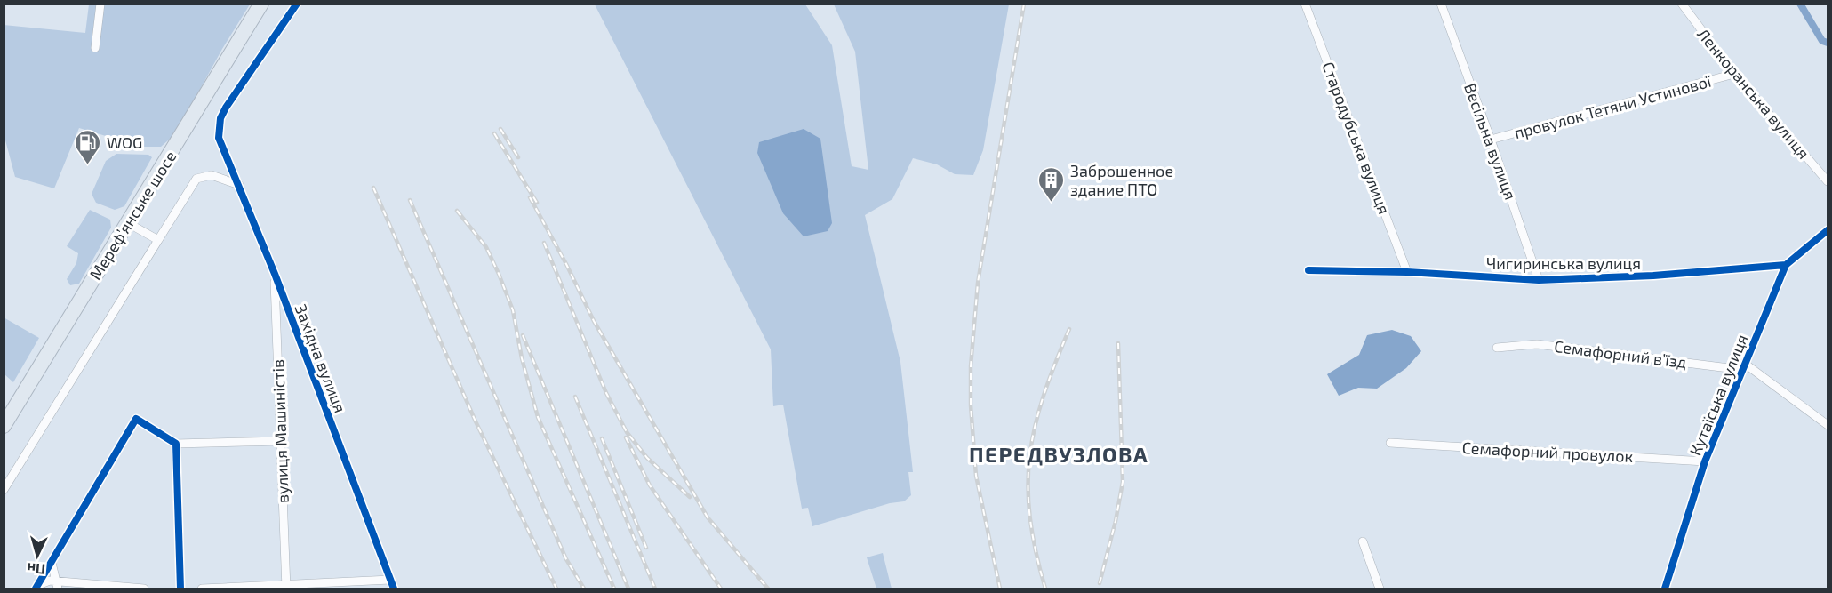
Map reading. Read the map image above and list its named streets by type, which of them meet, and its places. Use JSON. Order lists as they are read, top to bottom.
{
  "streets": {
    "highway": ["Мереф’янське шосе"],
    "street": [
      "Ленкоранська вулиця",
      "провулок Тетяни Устинової",
      "Стародубська вулиця",
      "Весільна вулиця",
      "Чигиринська вулиця",
      "Семафорний в’їзд",
      "Західна вулиця",
      "Кутаїська вулиця",
      "вулиця Машиністів",
      "Семафорний провулок"
    ]
  },
  "crossings": [
    ["Ленкоранська вулиця", "провулок Тетяни Устинової"],
    ["провулок Тетяни Устинової", "Весільна вулиця"],
    ["Стародубська вулиця", "Чигиринська вулиця"],
    ["Весільна вулиця", "Чигиринська вулиця"],
    ["Чигиринська вулиця", "Кутаїська вулиця"],
    ["Семафорний в’їзд", "Кутаїська вулиця"],
    ["Західна вулиця", "вулиця Машиністів"],
    ["Кутаїська вулиця", "Семафорний провулок"]
  ],
  "districts": ["ПЕРЕДВУЗЛОВА"],
  "places": {
    "fuel station": ["WOG"],
    "building": ["Заброшенное здание ПТО"]
  },
  "north": "bottom"
}
